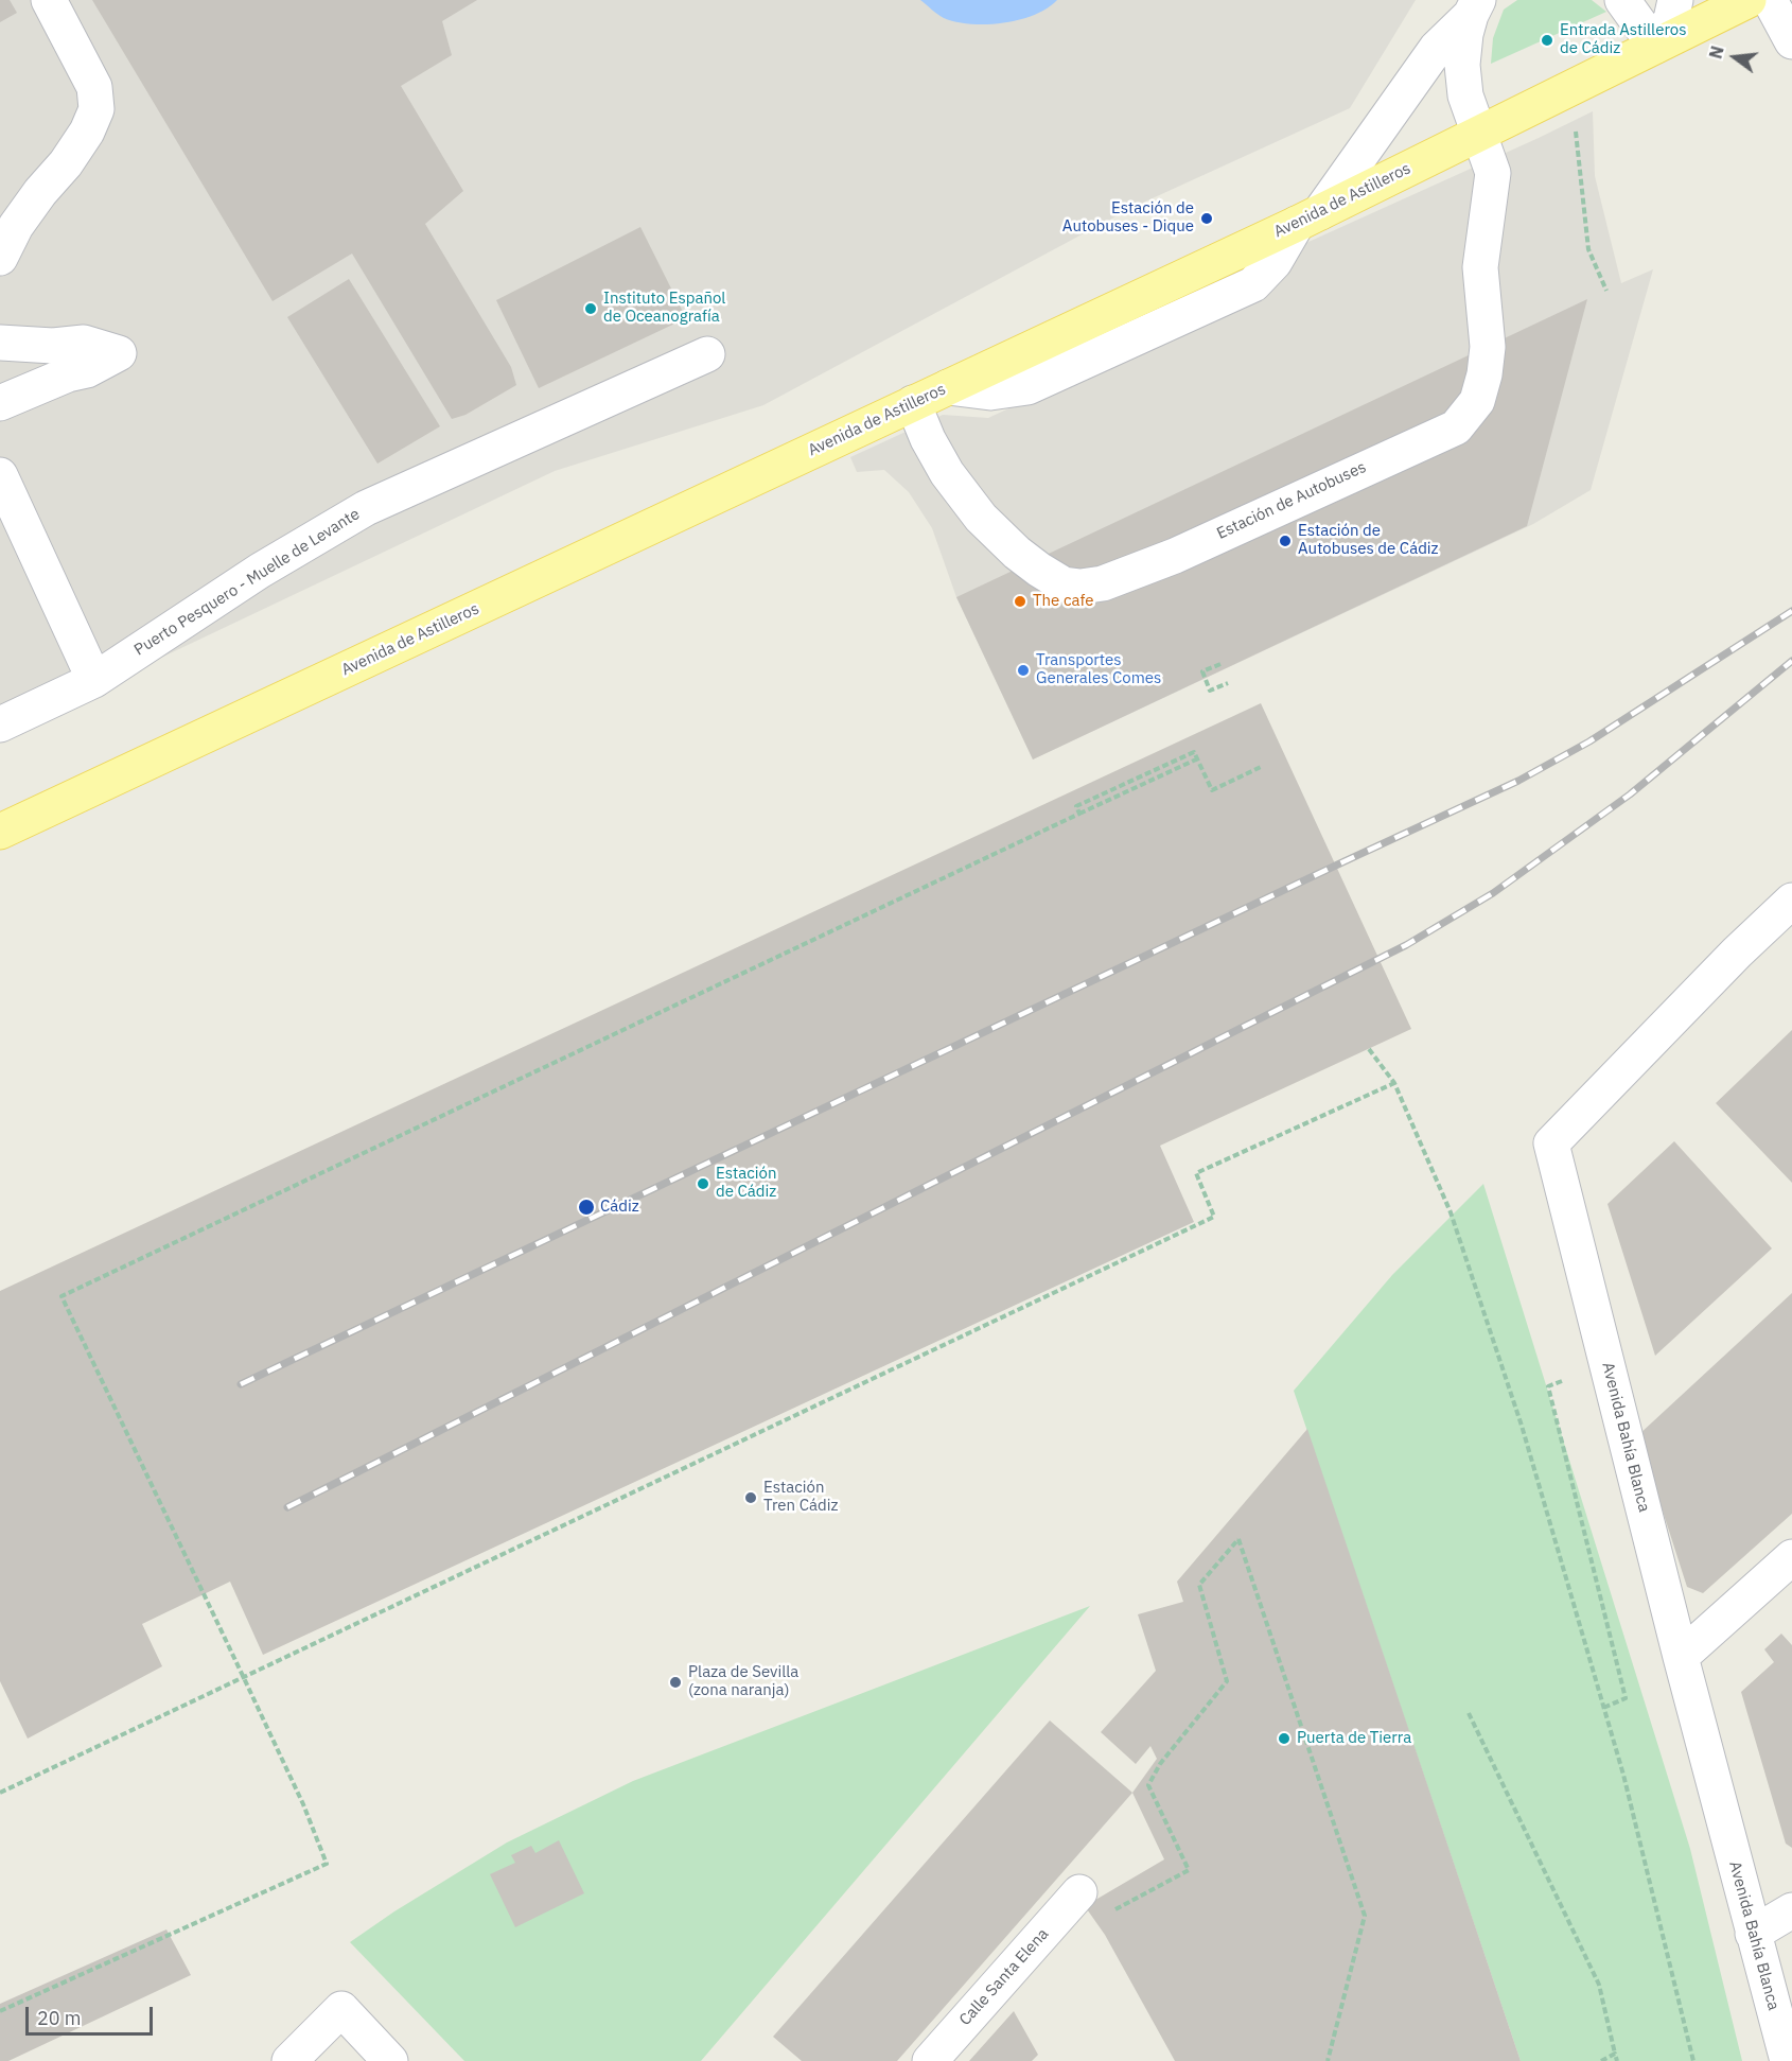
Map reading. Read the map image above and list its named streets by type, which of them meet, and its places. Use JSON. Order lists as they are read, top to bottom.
{
  "streets": {
    "main road": ["Avenida de Astilleros"],
    "street": [
      "Estación de Autobuses",
      "Puerto Pesquero - Muelle de Levante",
      "Avenida Bahía Blanca",
      "Calle Santa Elena"
    ]
  },
  "crossings": [
    ["Avenida de Astilleros", "Estación de Autobuses"]
  ],
  "places": [
    "Entrada Astilleros de Cádiz",
    "Estación de Autobuses - Dique",
    "Instituto Español de Oceanografía",
    "Estación de Autobuses de Cádiz",
    "The cafe",
    "Transportes Generales Comes",
    "Estación de Cádiz",
    "Cádiz",
    "Estación Tren Cádiz",
    "Plaza de Sevilla (zona naranja)",
    "Puerta de Tierra"
  ],
  "scale_bar": "20 m",
  "north": "left"
}
